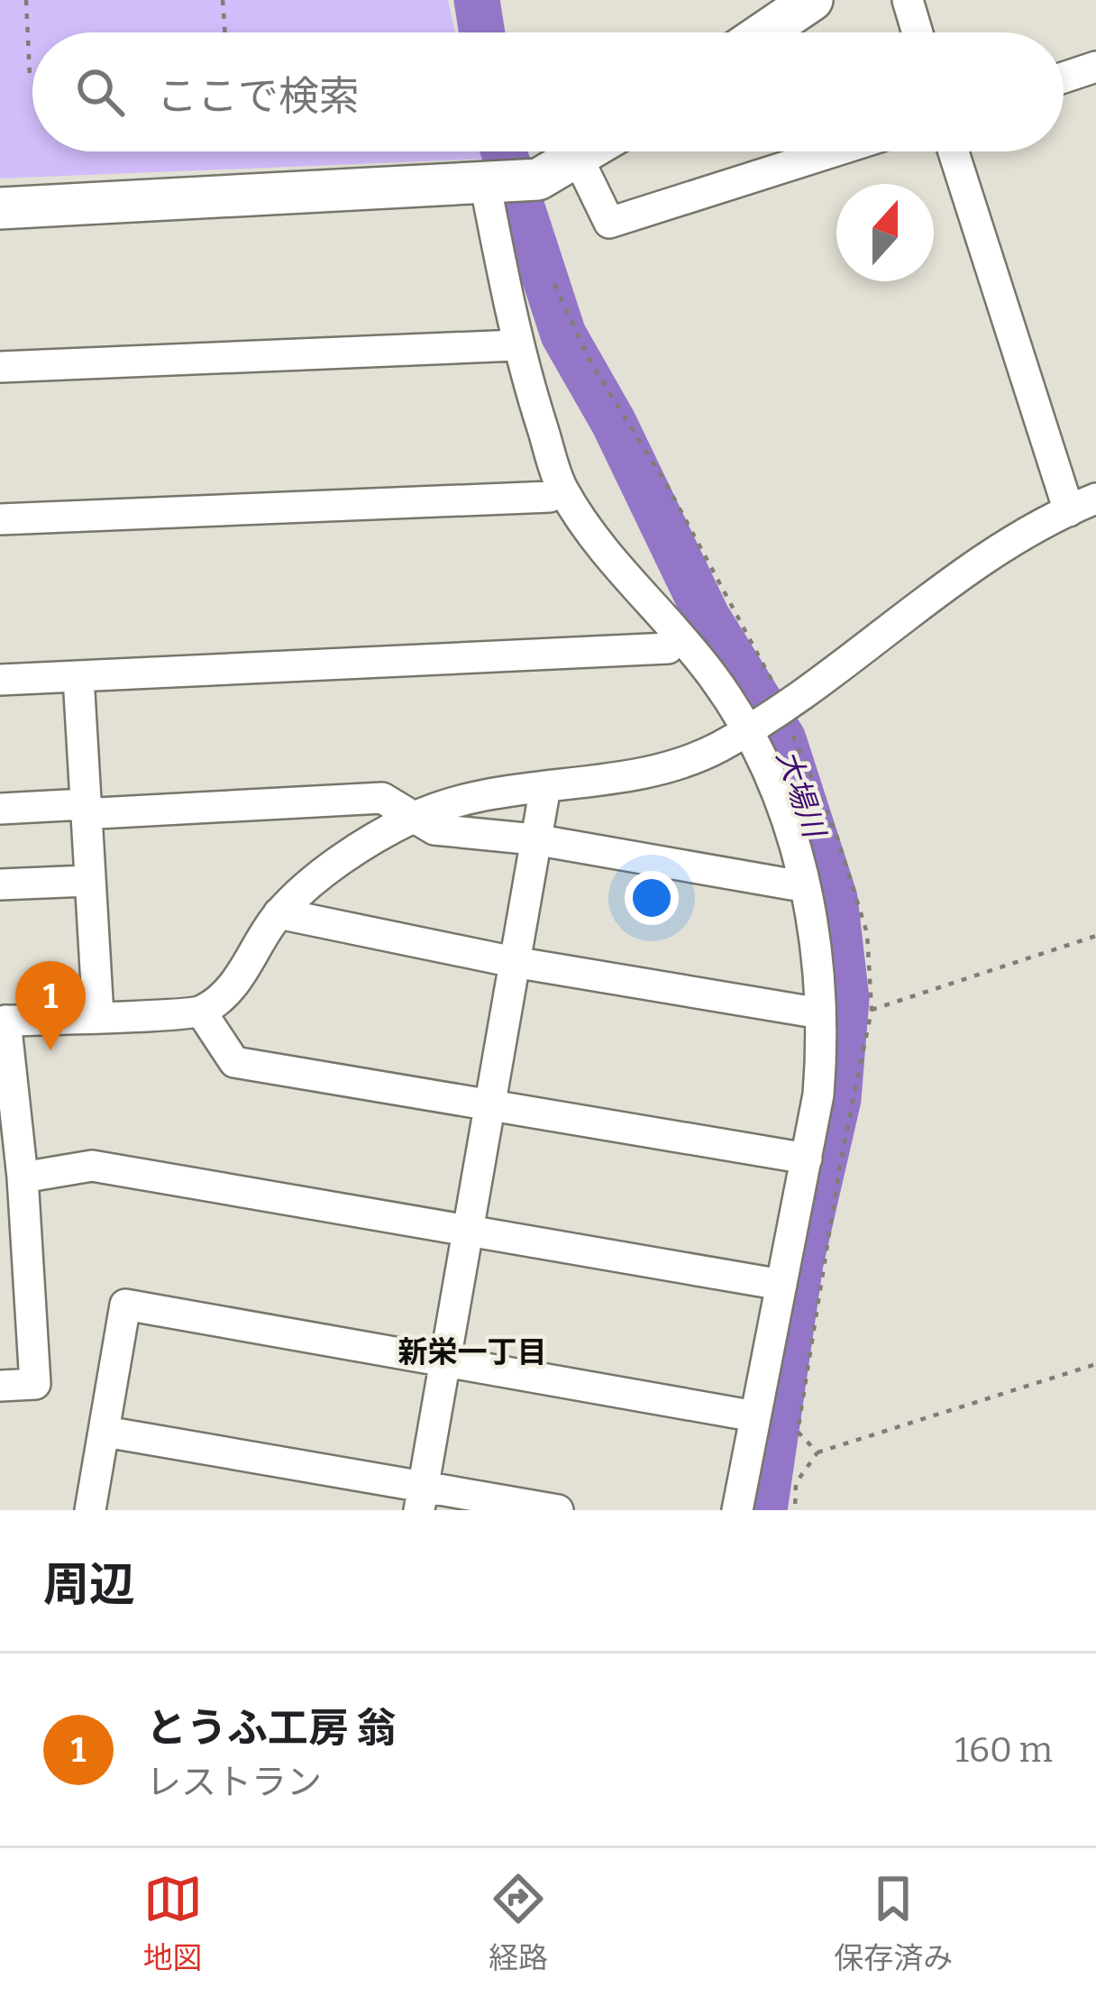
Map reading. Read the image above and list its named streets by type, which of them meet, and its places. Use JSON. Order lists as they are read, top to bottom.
{
  "districts": ["新栄一丁目"],
  "water": ["大場川"],
  "north": "top",
  "page": {
    "search": "ここで検索",
    "pins": "1",
    "heading": "周辺",
    "list": [
      {
        "mark": "1",
        "name": "とうふ工房 翁",
        "note": "レストラン",
        "value": "160 m"
      }
    ],
    "nav": ["地図", "経路", "保存済み"]
  }
}
